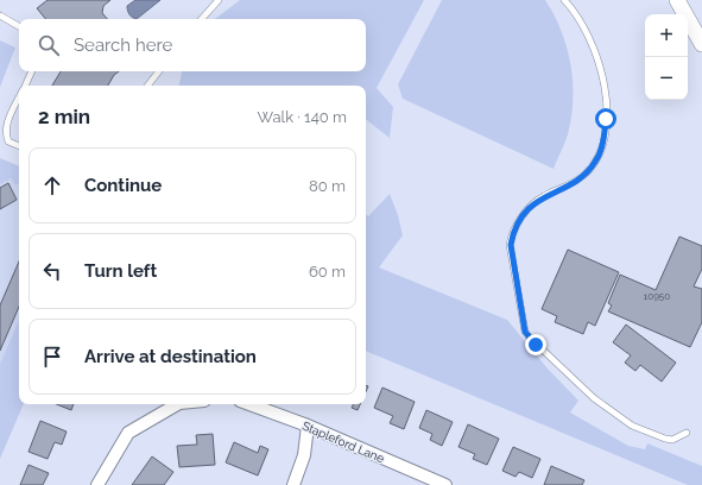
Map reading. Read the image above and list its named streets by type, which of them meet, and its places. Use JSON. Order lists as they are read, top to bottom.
{
  "streets": {
    "street": ["Stapleford Lane"]
  },
  "house_numbers": ["10950"],
  "page": {
    "map_buttons": ["+", "−"],
    "search": "Search here",
    "heading": ["2 min", "Walk · 140 m"],
    "list": [
      ["Continue", "80 m"],
      ["Turn left", "60 m"],
      "Arrive at destination"
    ]
  }
}
